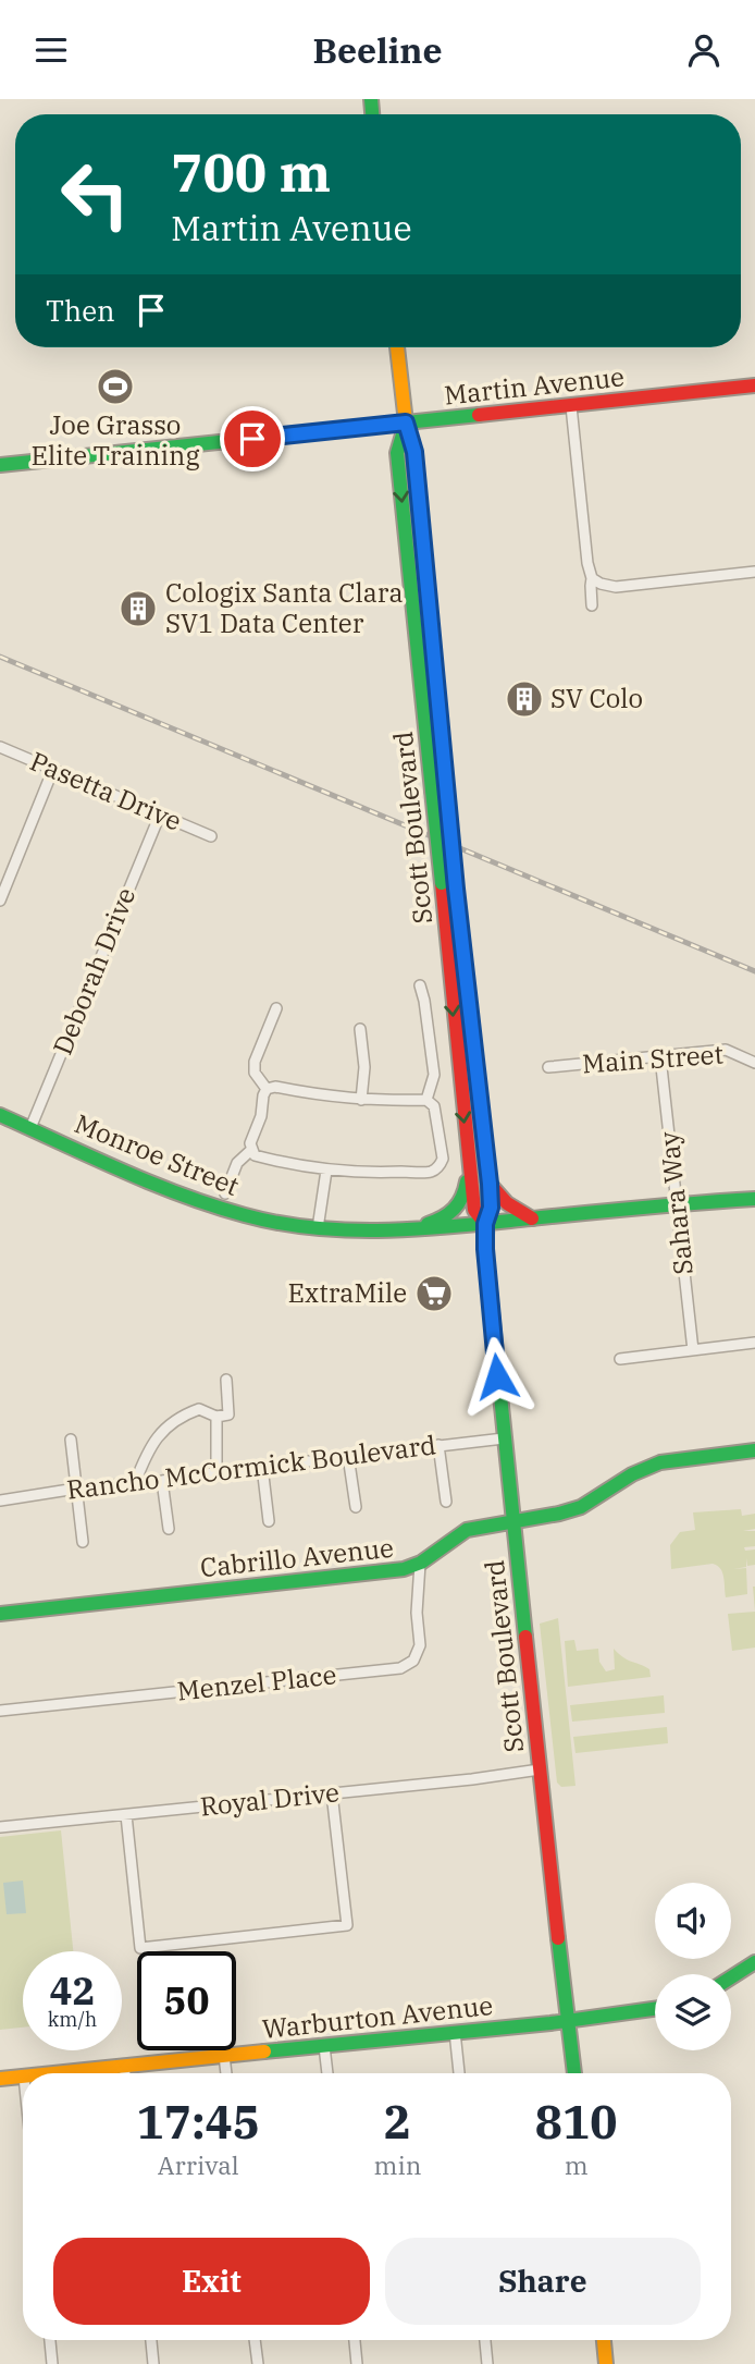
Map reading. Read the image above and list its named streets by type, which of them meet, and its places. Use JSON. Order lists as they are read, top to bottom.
{
  "streets": {
    "main road": [
      "Martin Avenue",
      "Scott Boulevard",
      "Monroe Street",
      "Cabrillo Avenue",
      "Warburton Avenue"
    ],
    "street": [
      "Pasetta Drive",
      "Deborah Drive",
      "Main Street",
      "Sahara Way",
      "Rancho McCormick Boulevard",
      "Menzel Place",
      "Royal Drive"
    ]
  },
  "crossings": [
    ["Martin Avenue", "Scott Boulevard"],
    ["Pasetta Drive", "Deborah Drive"],
    ["Scott Boulevard", "Monroe Street"],
    ["Scott Boulevard", "Rancho McCormick Boulevard"],
    ["Scott Boulevard", "Cabrillo Avenue"],
    ["Scott Boulevard", "Royal Drive"],
    ["Scott Boulevard", "Warburton Avenue"],
    ["Deborah Drive", "Monroe Street"],
    ["Main Street", "Sahara Way"],
    ["Monroe Street", "Sahara Way"],
    ["Cabrillo Avenue", "Menzel Place"]
  ],
  "places": {
    "sports": ["Joe Grasso Elite Training"],
    "building": ["Cologix Santa Clara SV1 Data Center", "SV Colo"],
    "supermarket": ["ExtraMile"]
  },
  "page": {
    "header": "Beeline",
    "turn": ["700 m", "Martin Avenue"],
    "then": "Then",
    "speed": "42 km/h",
    "limit": "50",
    "eta": [
      "17:45",
      "Arrival",
      "2",
      "min",
      "810",
      "m"
    ],
    "buttons": ["Exit", "Share"]
  }
}
